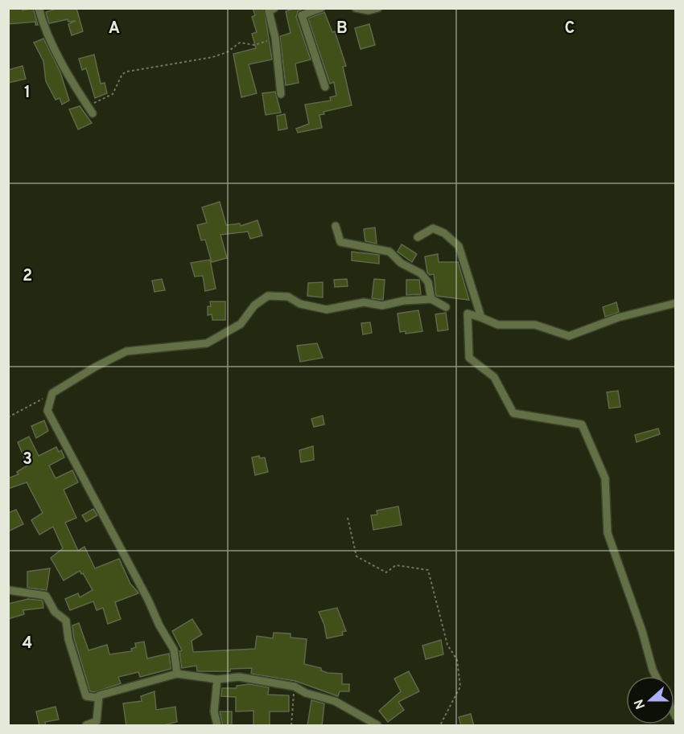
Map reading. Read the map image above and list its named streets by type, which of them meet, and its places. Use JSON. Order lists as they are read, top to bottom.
{
  "north": "left",
  "grid": {
    "columns": ["A", "B", "C"],
    "rows": [
      "1",
      "2",
      "3",
      "4"
    ]
  }
}
